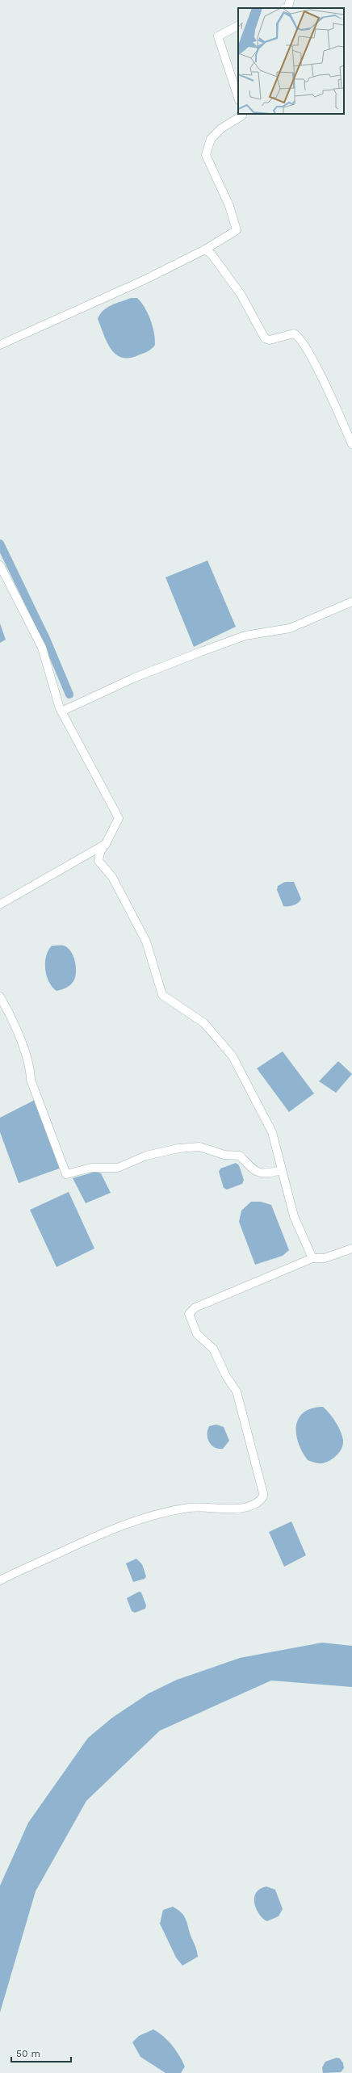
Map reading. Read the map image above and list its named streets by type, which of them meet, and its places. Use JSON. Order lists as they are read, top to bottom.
{
  "scale_bar": "50 m"
}
